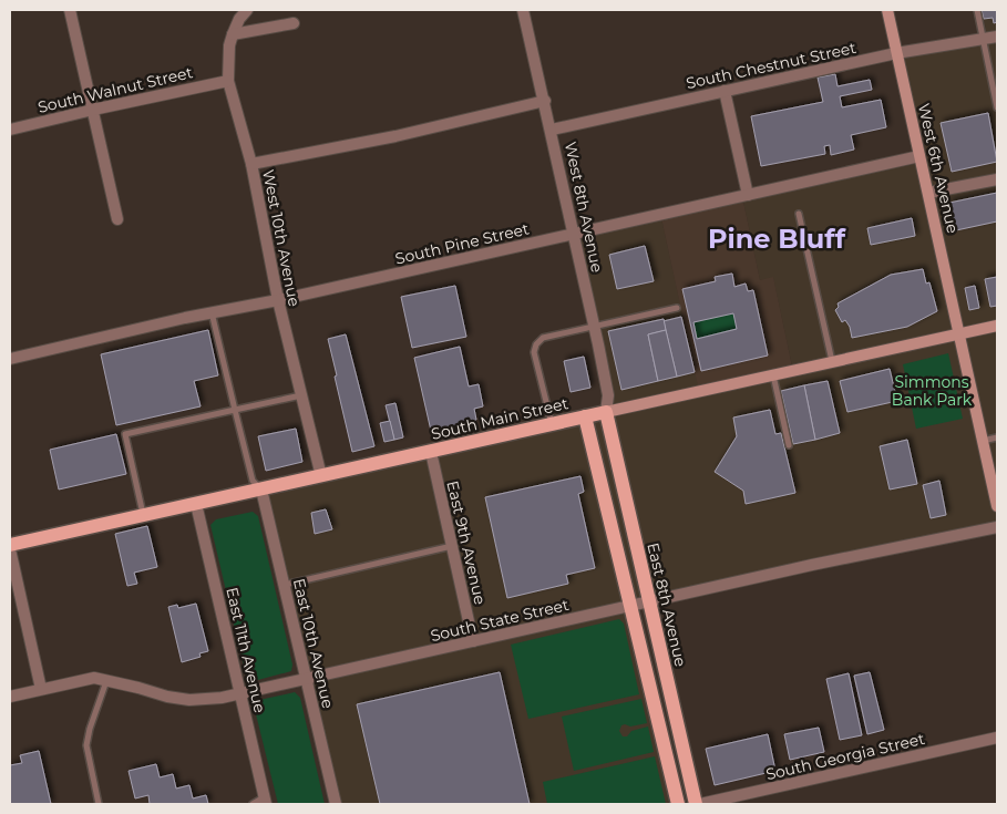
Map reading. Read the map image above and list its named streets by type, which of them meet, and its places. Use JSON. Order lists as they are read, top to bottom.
{
  "streets": {
    "main road": ["West 6th Avenue", "South Main Street", "East 8th Avenue"],
    "street": [
      "South Chestnut Street",
      "South Walnut Street",
      "West 8th Avenue",
      "West 10th Avenue",
      "South Pine Street",
      "East 9th Avenue",
      "South State Street",
      "East 10th Avenue",
      "East 11th Avenue",
      "South Georgia Street"
    ]
  },
  "crossings": [
    ["South Chestnut Street", "West 6th Avenue"],
    ["South Chestnut Street", "West 8th Avenue"],
    ["South Walnut Street", "West 10th Avenue"],
    ["West 6th Avenue", "South Pine Street"],
    ["West 6th Avenue", "South Main Street"],
    ["West 8th Avenue", "South Pine Street"],
    ["West 8th Avenue", "South Main Street"],
    ["West 8th Avenue", "East 8th Avenue"],
    ["West 10th Avenue", "South Pine Street"],
    ["West 10th Avenue", "South Main Street"],
    ["South Main Street", "East 9th Avenue"],
    ["South Main Street", "East 8th Avenue"],
    ["South Main Street", "East 10th Avenue"],
    ["South Main Street", "East 11th Avenue"],
    ["East 9th Avenue", "South State Street"],
    ["East 8th Avenue", "South State Street"],
    ["South State Street", "East 10th Avenue"],
    ["South State Street", "East 11th Avenue"]
  ],
  "districts": ["Pine Bluff"],
  "parks": ["Simmons Bank Park"]
}
